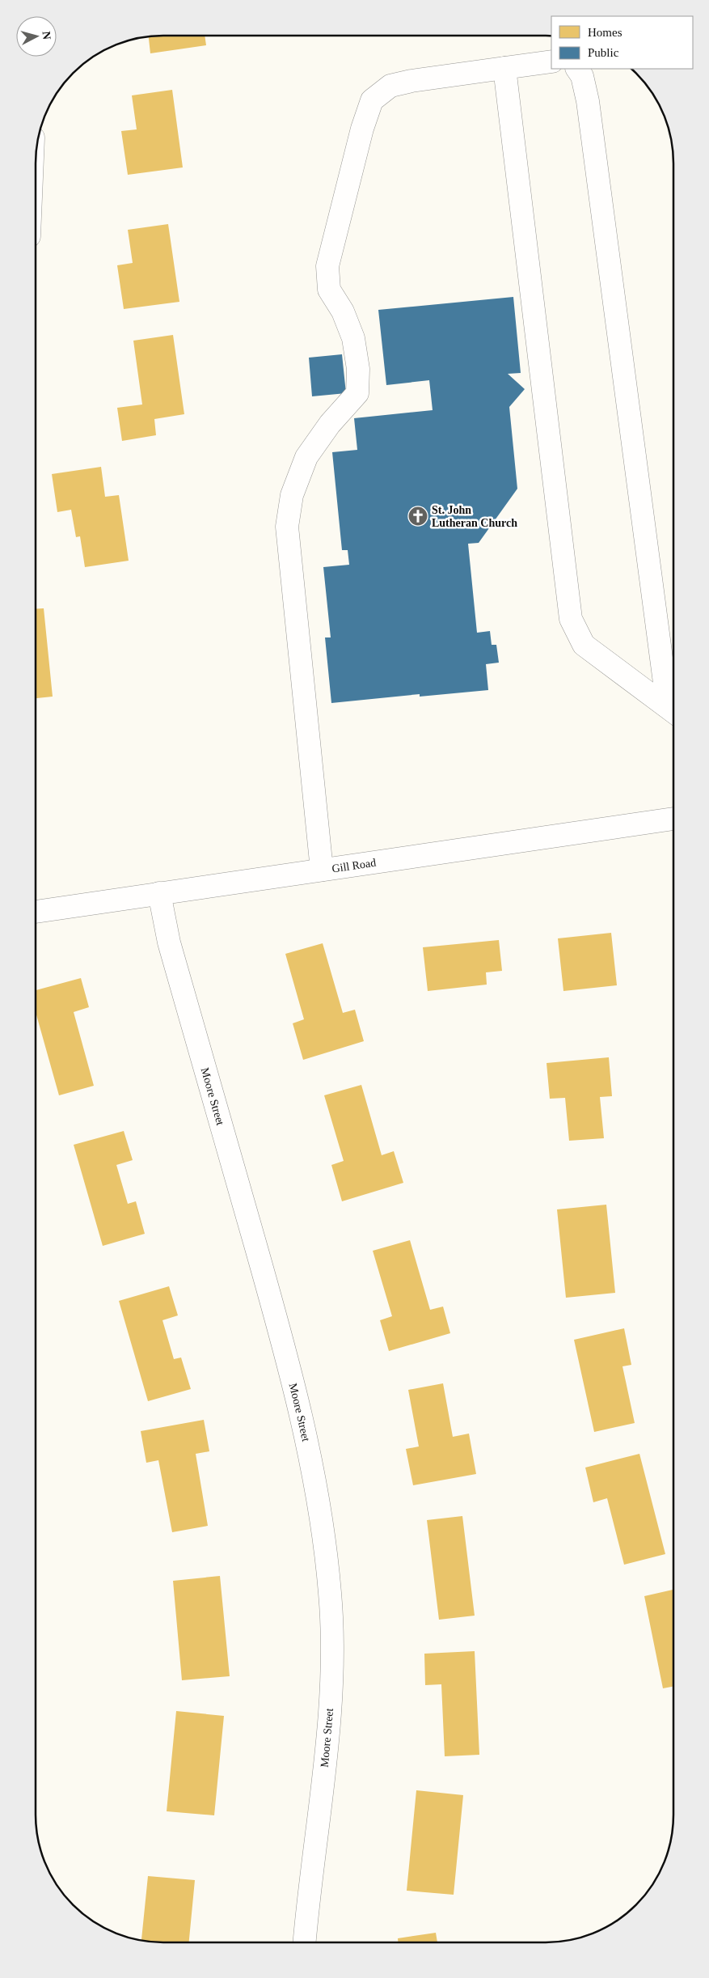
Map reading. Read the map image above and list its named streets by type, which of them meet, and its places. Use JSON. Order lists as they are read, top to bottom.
{
  "streets": {
    "street": ["Gill Road", "Moore Street"]
  },
  "crossings": [
    ["Gill Road", "Moore Street"]
  ],
  "places": {
    "church": ["St. John Lutheran Church"]
  },
  "legend": ["Homes", "Public"],
  "north": "right"
}
